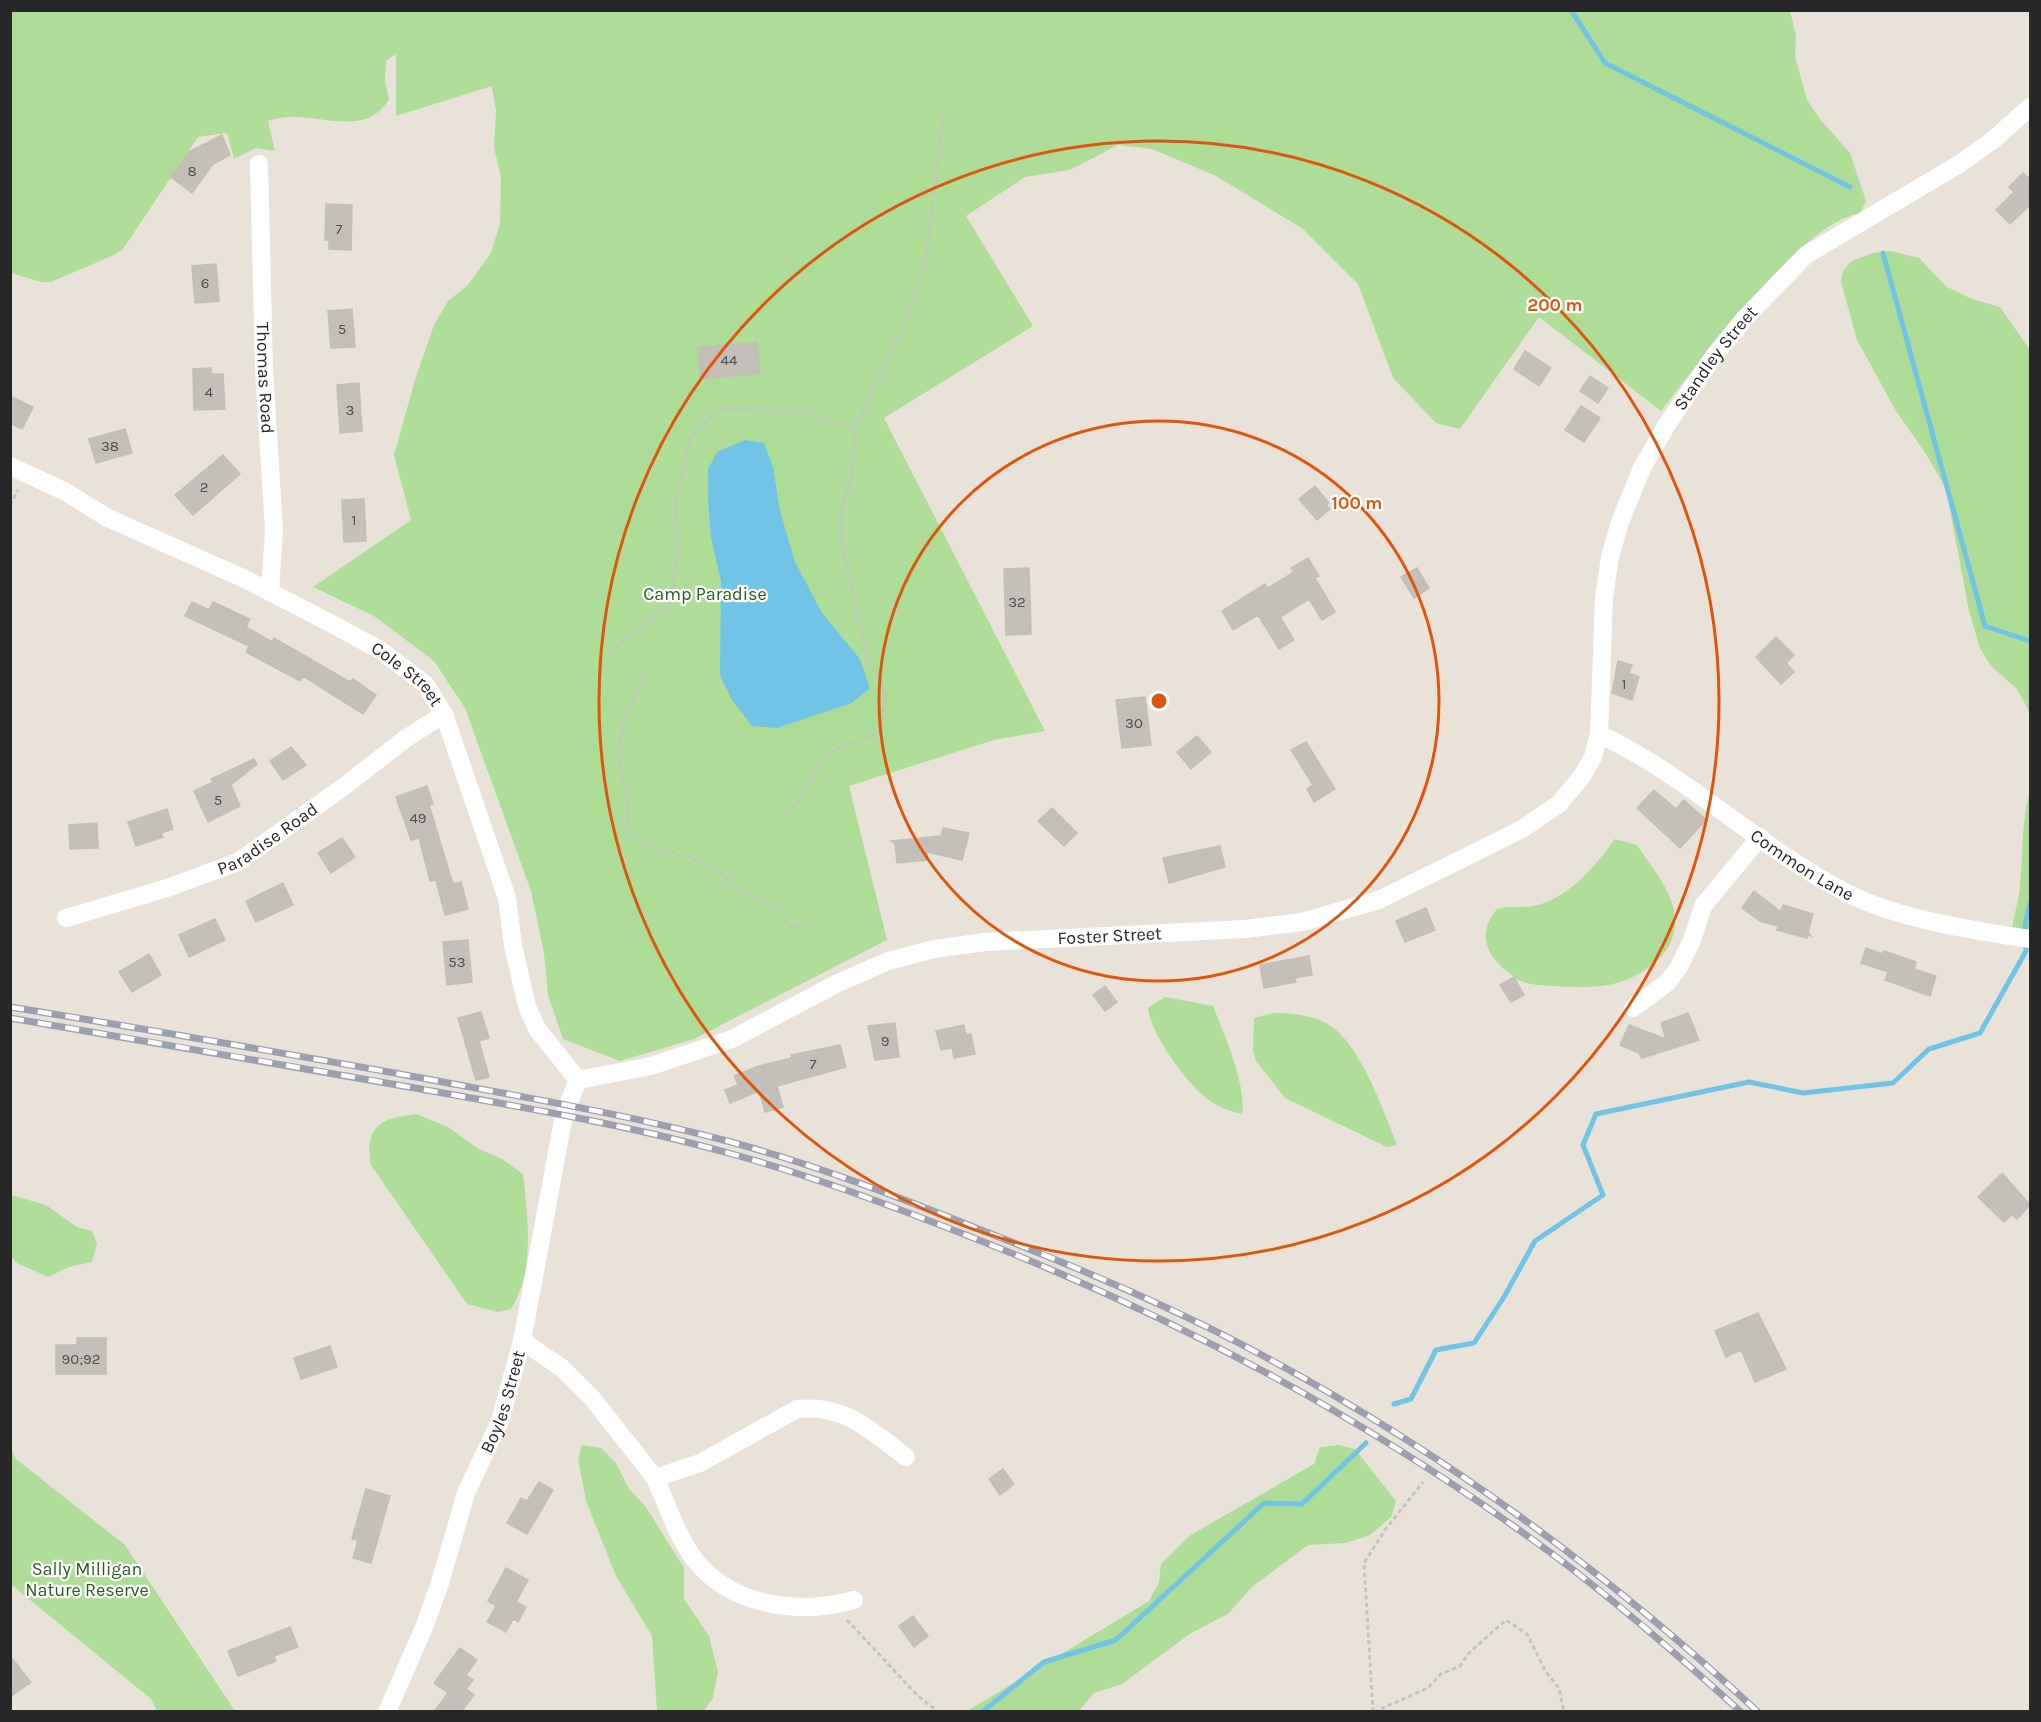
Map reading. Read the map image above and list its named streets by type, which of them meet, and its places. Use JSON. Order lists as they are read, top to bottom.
{
  "streets": {
    "street": [
      "Standley Street",
      "Thomas Road",
      "Cole Street",
      "Paradise Road",
      "Common Lane",
      "Foster Street",
      "Boyles Street"
    ]
  },
  "crossings": [
    ["Standley Street", "Common Lane"],
    ["Standley Street", "Foster Street"],
    ["Thomas Road", "Cole Street"],
    ["Cole Street", "Paradise Road"],
    ["Cole Street", "Foster Street"],
    ["Cole Street", "Boyles Street"],
    ["Common Lane", "Foster Street"],
    ["Foster Street", "Boyles Street"]
  ],
  "parks": ["Camp Paradise", "Sally Milligan Nature Reserve"],
  "house_numbers": [
    "8",
    "7",
    "6",
    "5",
    "44",
    "4",
    "3",
    "38",
    "2",
    "1",
    "32",
    "1",
    "30",
    "5",
    "49",
    "53",
    "9",
    "7",
    "90;92"
  ],
  "rings": ["200 m", "100 m"]
}
